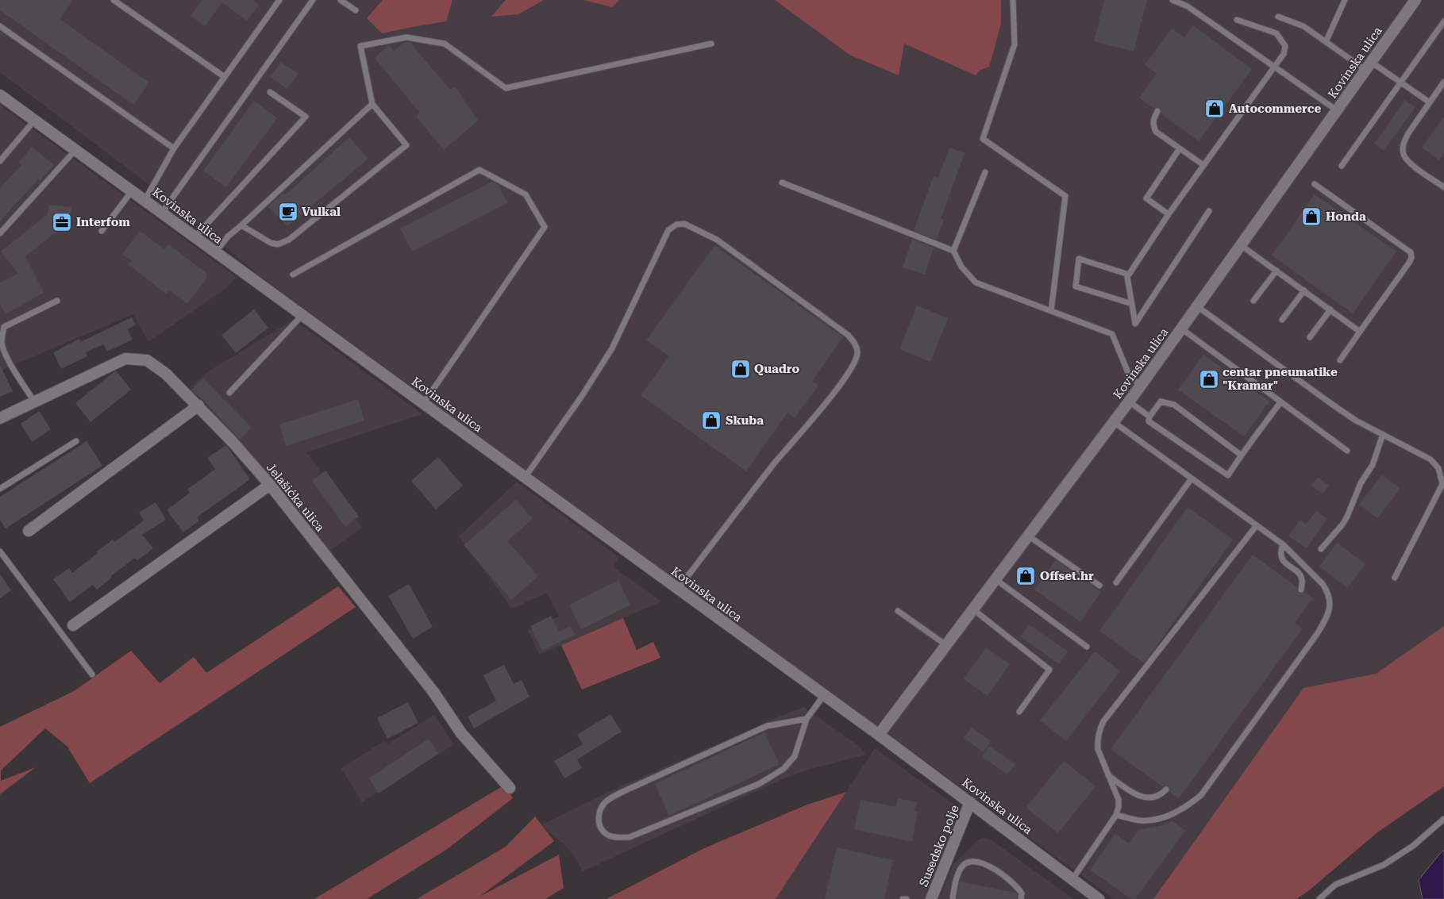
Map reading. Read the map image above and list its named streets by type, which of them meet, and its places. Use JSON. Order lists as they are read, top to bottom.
{
  "streets": {
    "street": ["Kovinska ulica", "Jelašićka ulica", "Susedsko polje"]
  },
  "crossings": [
    ["Kovinska ulica", "Susedsko polje"]
  ],
  "places": {
    "shop": [
      "Autocommerce",
      "Honda",
      "Quadro",
      "centar pneumatike \"Kramar\"",
      "Skuba",
      "Offset.hr"
    ],
    "cafe": ["Vulkal"],
    "office": ["Interfom"]
  }
}
